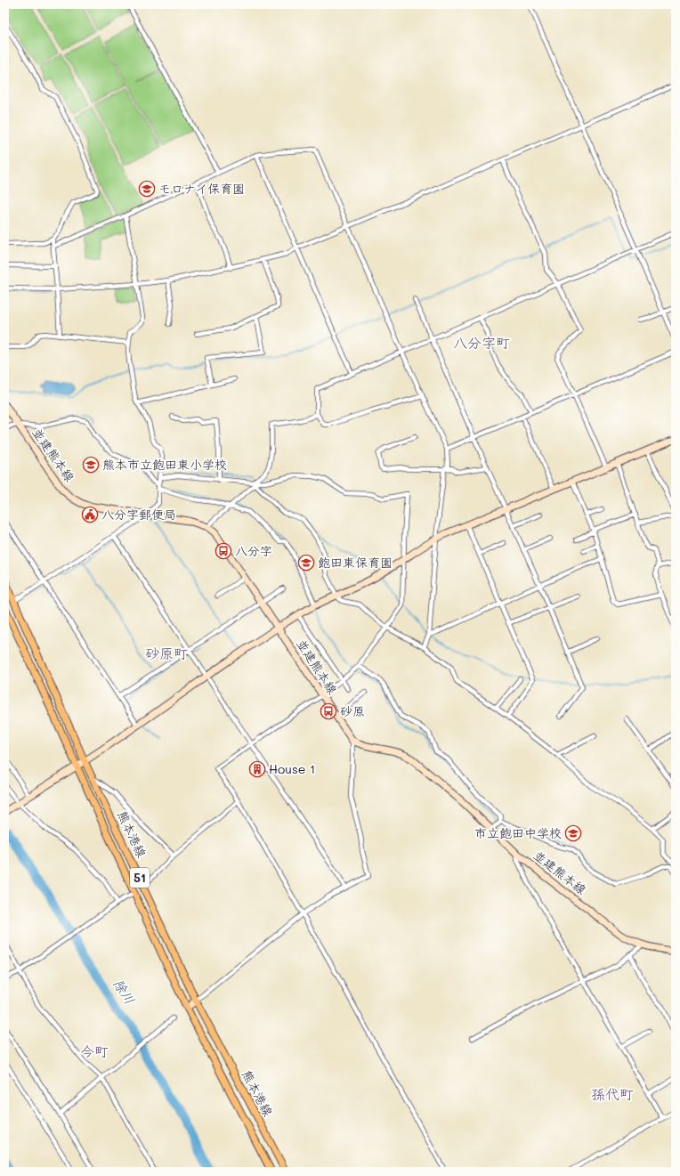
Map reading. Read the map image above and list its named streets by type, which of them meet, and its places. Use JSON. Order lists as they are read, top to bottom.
{
  "streets": {
    "main road": ["並建熊本線", "熊本港線", "51"]
  },
  "districts": [
    "八分字町",
    "砂原町",
    "今町",
    "孫代町"
  ],
  "water": ["除川"],
  "places": {
    "school or university": [
      "モロナイ保育園",
      "熊本市立飽田東小学校",
      "飽田東保育園",
      "市立飽田中学校"
    ],
    "public building": ["八分字郵便局"],
    "bus stop": ["八分字", "砂原"],
    "building": ["House 1"]
  }
}
